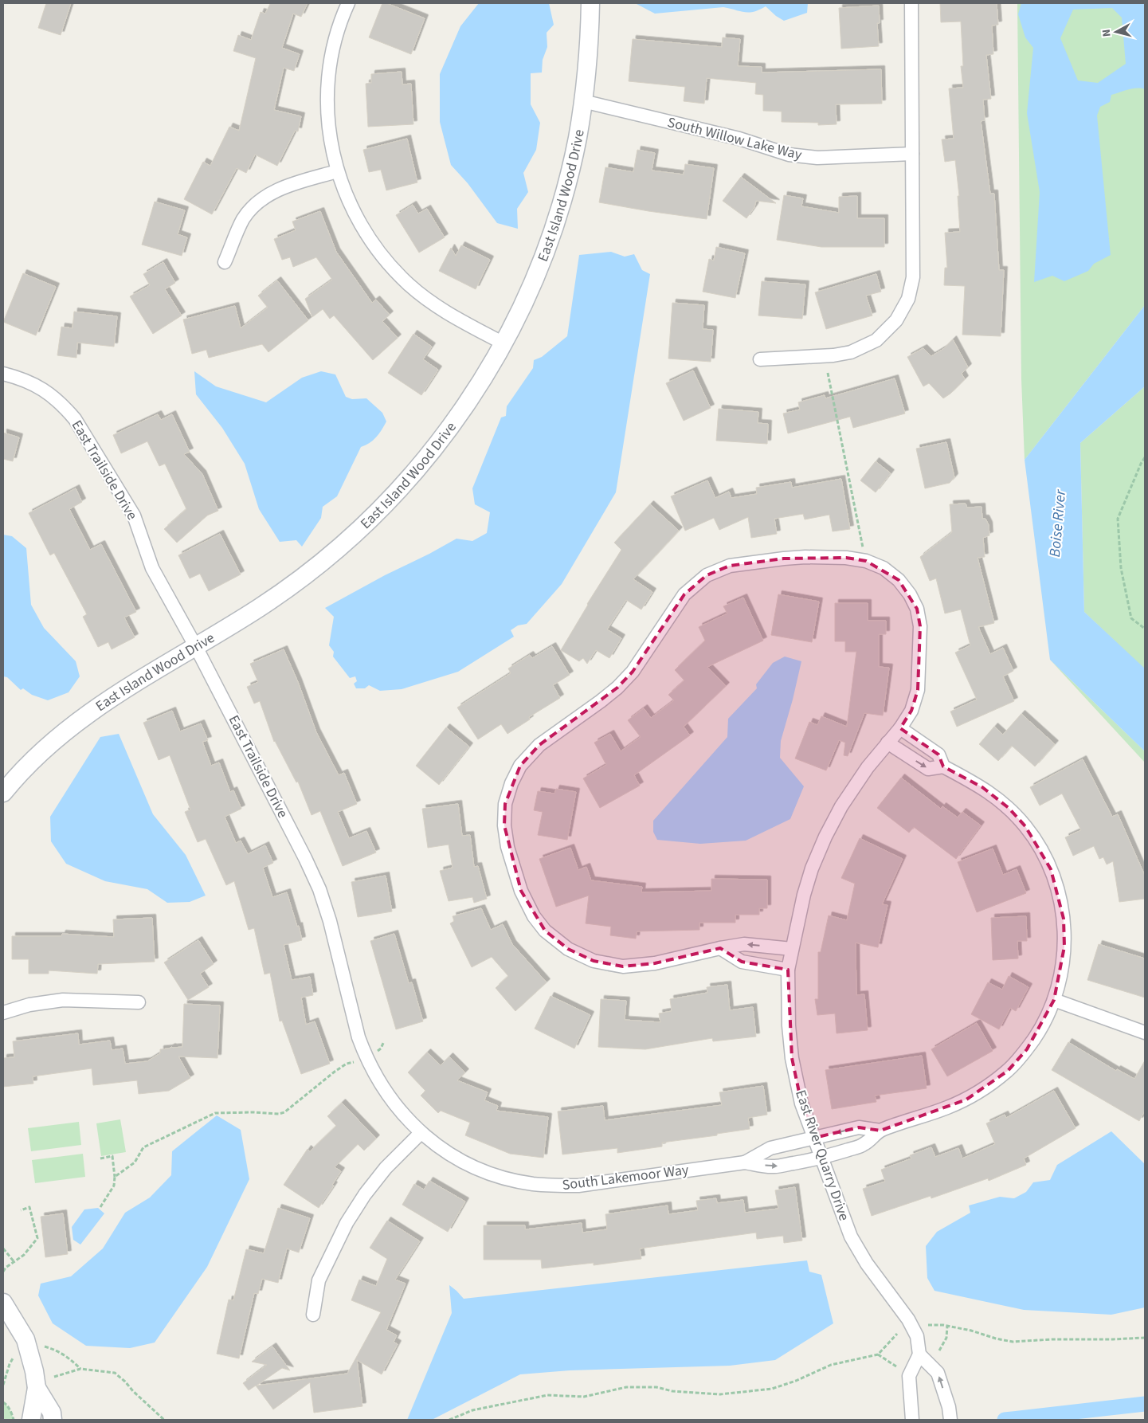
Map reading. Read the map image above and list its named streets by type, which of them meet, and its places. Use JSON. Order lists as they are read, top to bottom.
{
  "streets": {
    "street": [
      "South Willow Lake Way",
      "East Island Wood Drive",
      "East Trailside Drive",
      "East River Quarry Drive",
      "South Lakemoor Way"
    ]
  },
  "crossings": [
    ["South Willow Lake Way", "East Island Wood Drive"],
    ["East Island Wood Drive", "East Trailside Drive"],
    ["East Trailside Drive", "South Lakemoor Way"],
    ["East River Quarry Drive", "South Lakemoor Way"]
  ],
  "water": ["Boise River"],
  "north": "left"
}
